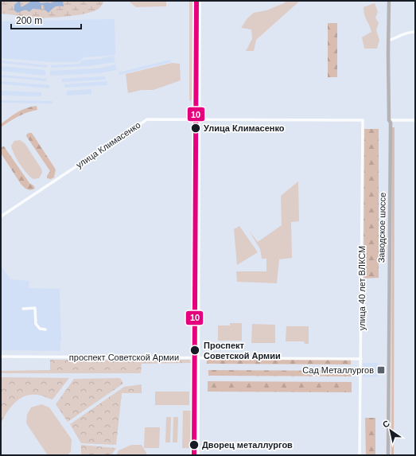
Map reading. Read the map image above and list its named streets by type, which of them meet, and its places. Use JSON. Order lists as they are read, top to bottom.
{
  "streets": {
    "main road": ["Заводское шоссе"],
    "street": ["улица Климасенко", "улица 40 лет ВЛКСМ", "проспект Советской Армии"]
  },
  "crossings": [
    ["улица Климасенко", "улица 40 лет ВЛКСМ"],
    ["улица 40 лет ВЛКСМ", "проспект Советской Армии"]
  ],
  "places": {
    "other": ["Улица Климасенко", "Проспект Советской Армии", "Дворец металлургов"],
    "transit": ["Сад Металлургов"]
  },
  "lines": ["transit line 10"],
  "scale_bar": "200 m",
  "north": "top left"
}
